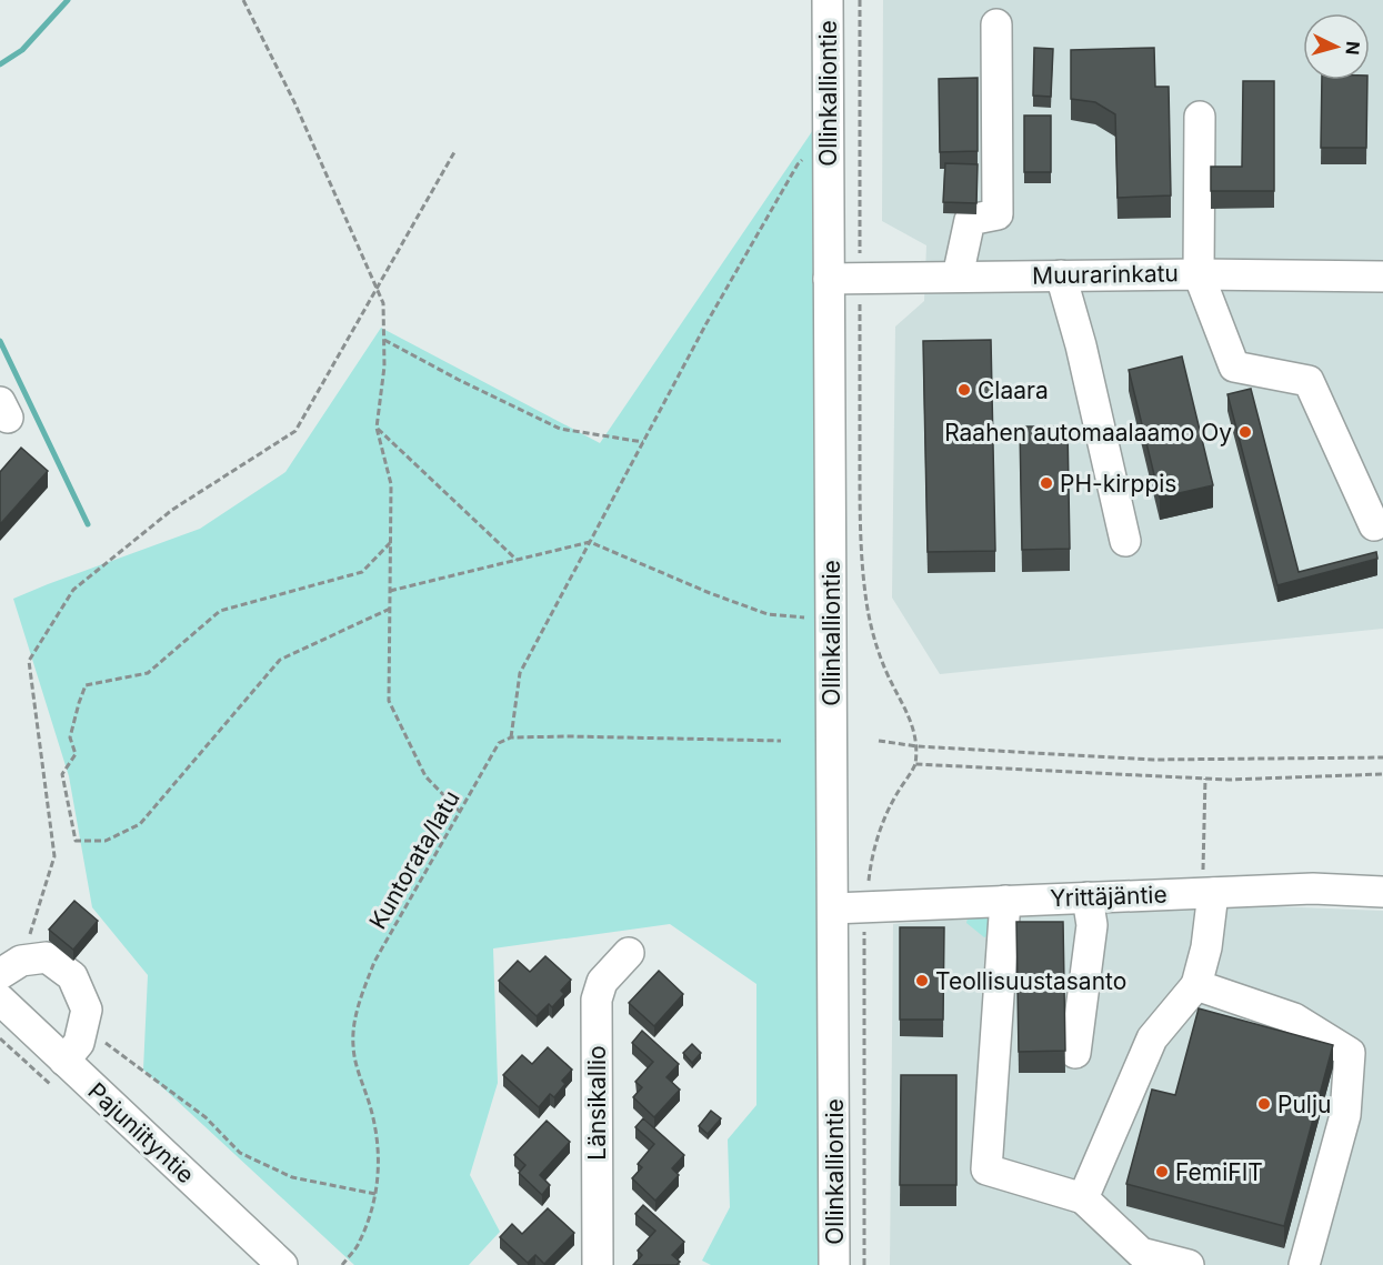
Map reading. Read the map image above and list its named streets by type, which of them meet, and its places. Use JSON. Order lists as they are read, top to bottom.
{
  "streets": {
    "street": [
      "Ollinkalliontie",
      "Muurarinkatu",
      "Yrittäjäntie",
      "Länsikallio",
      "Pajuniityntie"
    ],
    "path": ["Kuntorata/latu"]
  },
  "crossings": [
    ["Ollinkalliontie", "Muurarinkatu"],
    ["Ollinkalliontie", "Yrittäjäntie"]
  ],
  "places": [
    "Claara",
    "Raahen automaalaamo Oy",
    "PH-kirppis",
    "Teollisuustasanto",
    "Pulju",
    "FemiFIT"
  ],
  "north": "right"
}
